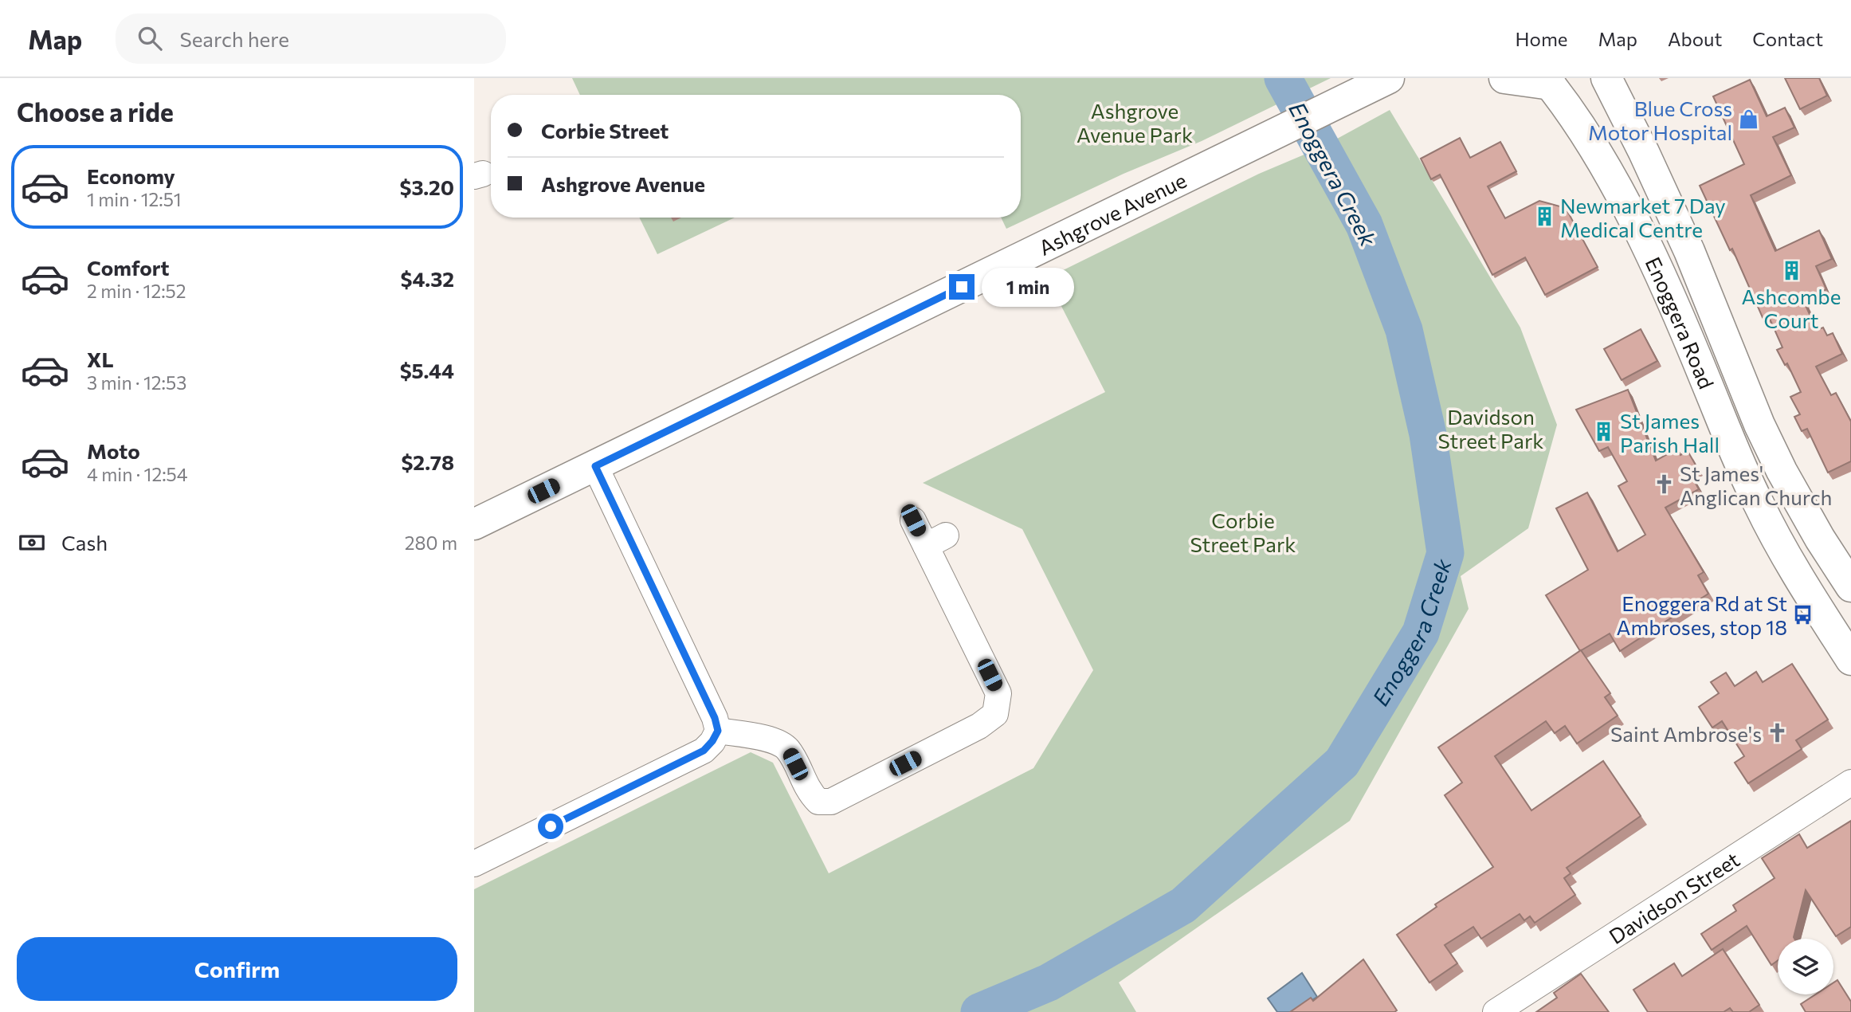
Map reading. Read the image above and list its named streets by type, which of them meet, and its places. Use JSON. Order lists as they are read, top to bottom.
{
  "streets": {
    "main road": ["Ashgrove Avenue", "Enoggera Road"],
    "street": ["Davidson Street"]
  },
  "water": ["Enoggera Creek"],
  "parks": ["Ashgrove Avenue Park", "Davidson Street Park", "Corbie Street Park"],
  "places": {
    "shop": ["Blue Cross Motor Hospital"],
    "building": ["Newmarket 7 Day Medical Centre", "Ashcombe Court", "St James Parish Hall"],
    "church": ["St James' Anglican Church", "Saint Ambrose's"],
    "bus stop": ["Enoggera Rd at St Ambroses, stop 18"]
  },
  "page": {
    "header": "Map",
    "search": "Search here",
    "nav": [
      "Home",
      "Map",
      "About",
      "Contact"
    ],
    "heading": "Choose a ride",
    "banner": ["Corbie Street", "Ashgrove Avenue"],
    "list": [
      {
        "name": "Economy",
        "note": "1 min · 12:51",
        "value": "$3.20"
      },
      {
        "name": "Comfort",
        "note": "2 min · 12:52",
        "value": "$4.32"
      },
      {
        "name": "XL",
        "note": "3 min · 12:53",
        "value": "$5.44"
      },
      {
        "name": "Moto",
        "note": "4 min · 12:54",
        "value": "$2.78"
      }
    ],
    "bubble": "1 min",
    "pay": ["Cash", "280 m"],
    "buttons": "Confirm"
  }
}
